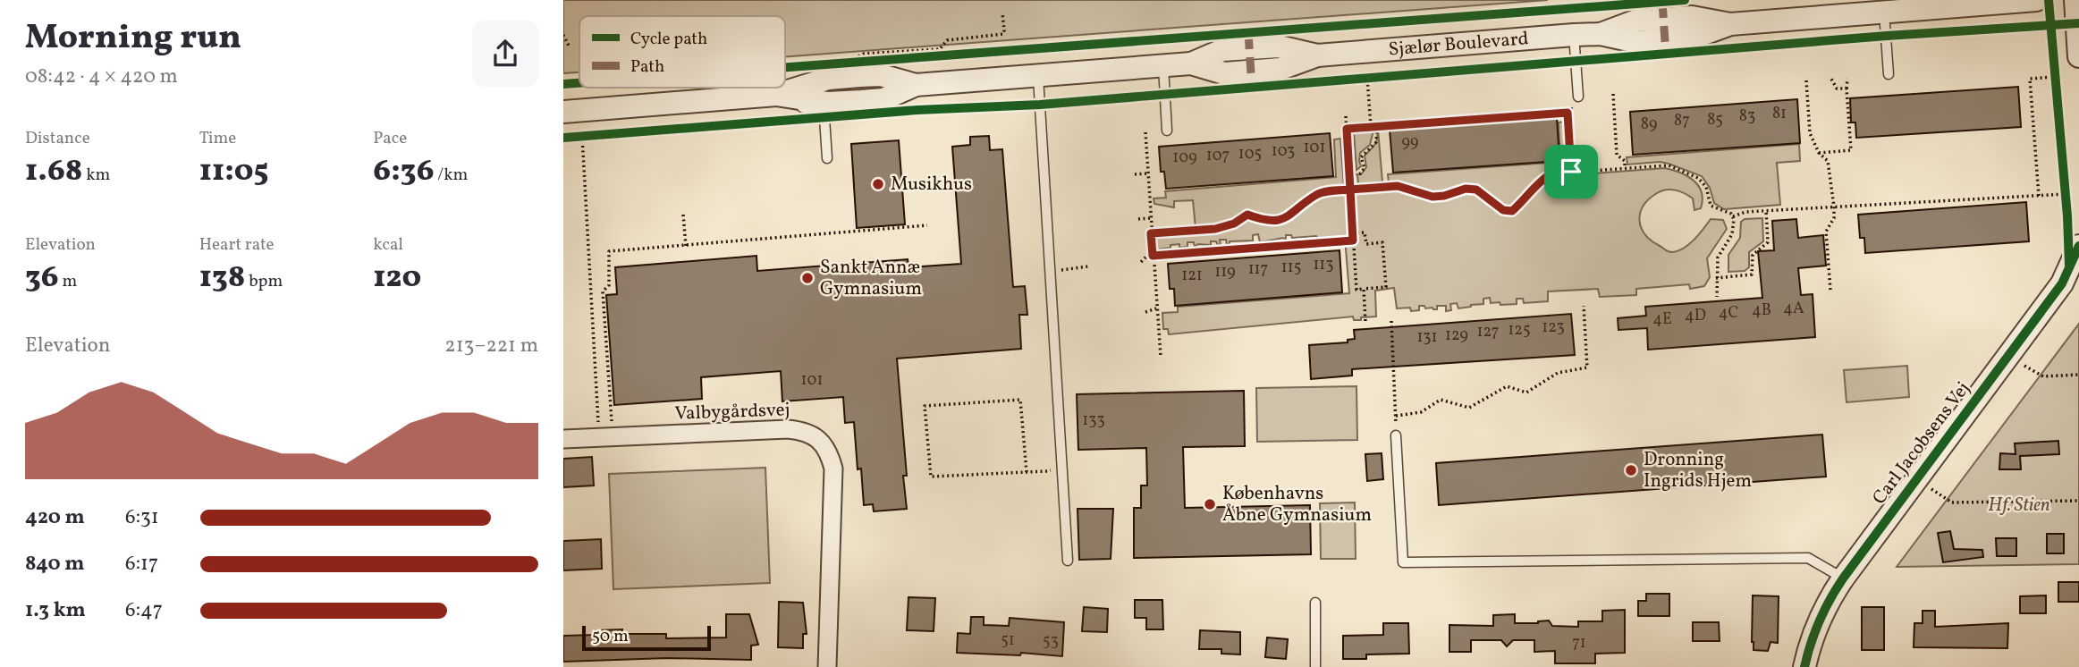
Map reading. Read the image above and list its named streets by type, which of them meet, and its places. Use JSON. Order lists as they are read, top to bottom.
{
  "streets": {
    "street": ["Sjælør Boulevard", "Valbygårdsvej", "Carl Jacobsens Vej"]
  },
  "parks": ["Hf. Stien"],
  "places": [
    "Musikhus",
    "Sankt Annæ Gymnasium",
    "Dronning Ingrids Hjem",
    "Københavns Åbne Gymnasium"
  ],
  "house_numbers": [
    "81",
    "83",
    "85",
    "87",
    "89",
    "99",
    "101",
    "103",
    "105",
    "107",
    "109",
    "113",
    "115",
    "117",
    "119",
    "121",
    "4A",
    "4B",
    "4C",
    "4D",
    "4E",
    "123",
    "125",
    "127",
    "129",
    "131",
    "101",
    "133",
    "51",
    "53",
    "71"
  ],
  "legend": ["Cycle path", "Path"],
  "scale_bar": "50 m",
  "page": {
    "heading": ["Morning run", "08:42 · 4 × 420 m"],
    "stats": [
      ["Distance", "1.68 km"],
      ["Time", "11:05"],
      ["Pace", "6:36 /km"],
      ["Elevation", "36 m"],
      ["Heart rate", "138 bpm"],
      ["kcal", "120"]
    ],
    "chart": ["Elevation", "213–221 m"],
    "list": [
      {
        "name": "420 m",
        "note": "6:31"
      },
      {
        "name": "840 m",
        "note": "6:17"
      },
      {
        "name": "1.3 km",
        "note": "6:47"
      }
    ],
    "scale": "50 m"
  }
}
